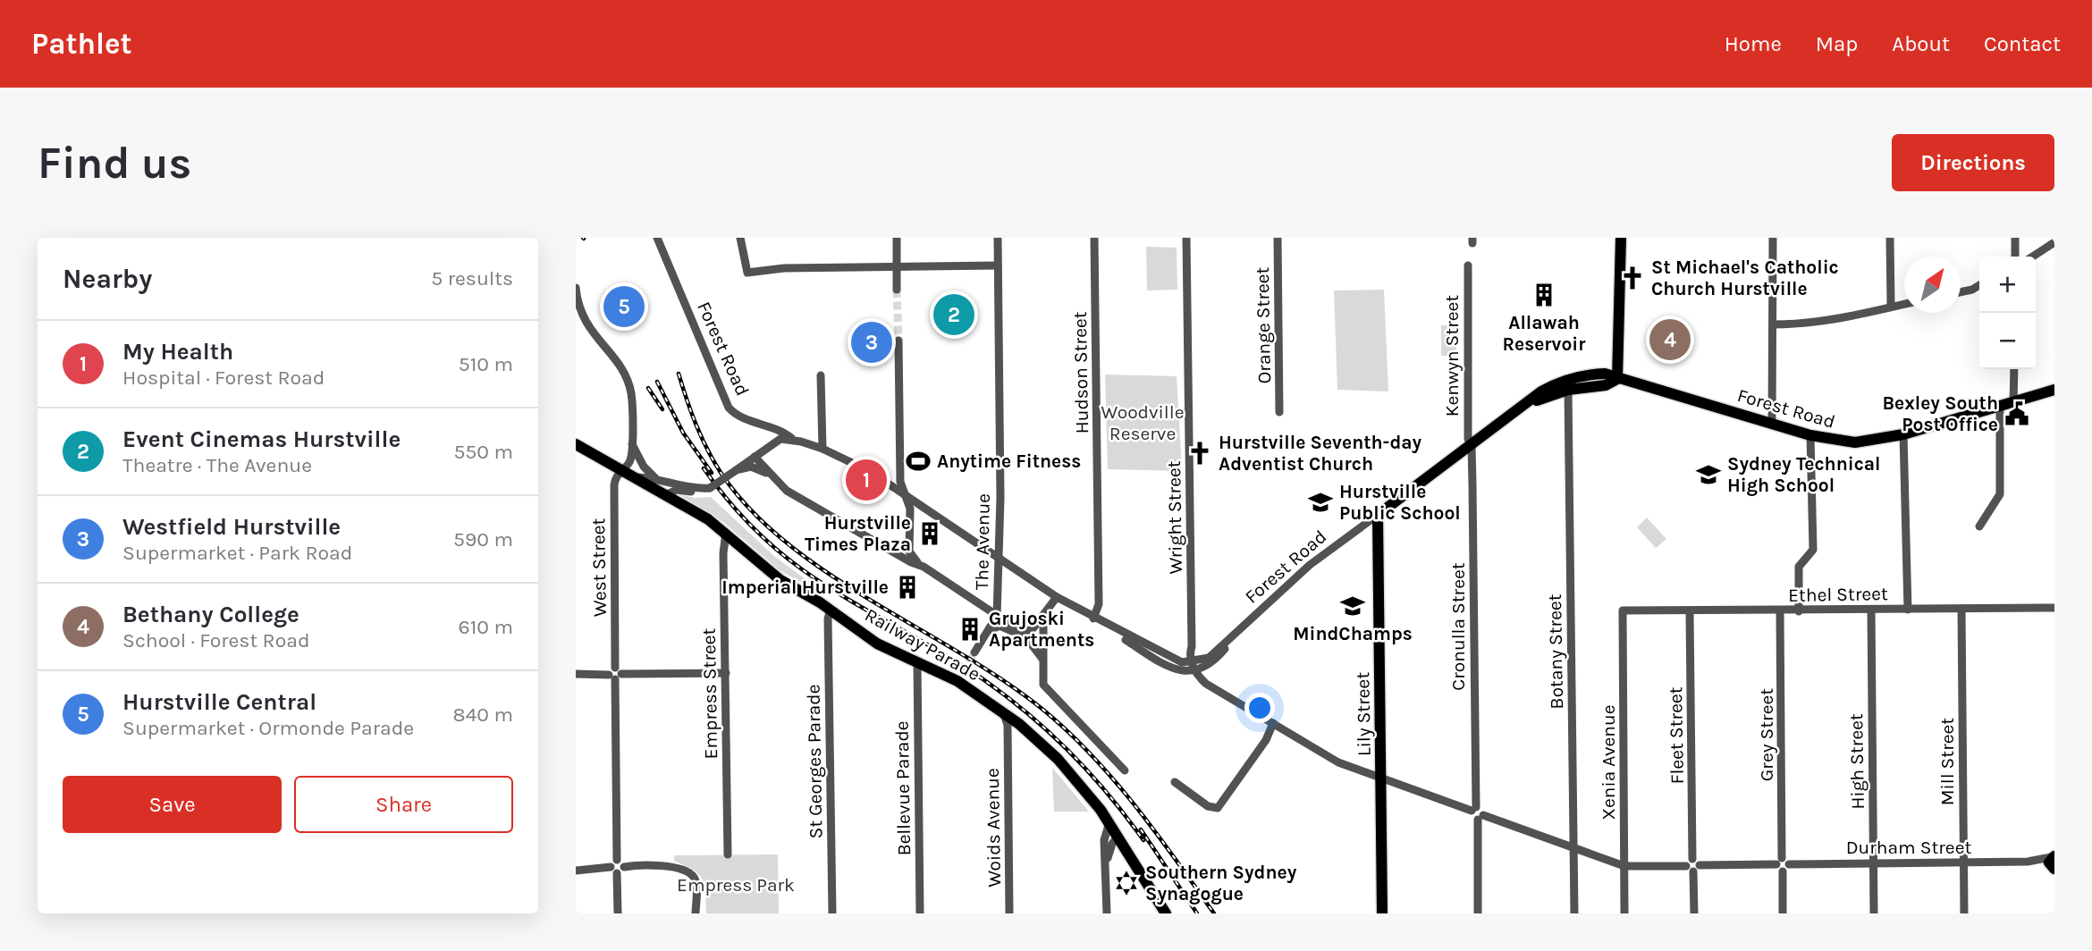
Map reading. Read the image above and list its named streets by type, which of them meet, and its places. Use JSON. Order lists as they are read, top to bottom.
{
  "streets": {
    "main road": ["Forest Road", "Railway Parade", "Lily Street"],
    "street": [
      "Orange Street",
      "Kenwyn Street",
      "Hudson Street",
      "Wright Street",
      "The Avenue",
      "West Street",
      "Ethel Street",
      "Cronulla Street",
      "Botany Street",
      "Empress Street",
      "Grey Street",
      "Fleet Street",
      "St Georges Parade",
      "High Street",
      "Mill Street",
      "Xenia Avenue",
      "Bellevue Parade",
      "Woids Avenue",
      "Durham Street"
    ]
  },
  "crossings": [
    ["Forest Road", "Kenwyn Street"],
    ["Forest Road", "Hudson Street"],
    ["Forest Road", "Wright Street"],
    ["Forest Road", "The Avenue"],
    ["Forest Road", "Cronulla Street"],
    ["Forest Road", "Botany Street"],
    ["Forest Road", "Lily Street"],
    ["Kenwyn Street", "Cronulla Street"],
    ["West Street", "Railway Parade"],
    ["Ethel Street", "Grey Street"],
    ["Ethel Street", "Fleet Street"],
    ["Ethel Street", "High Street"],
    ["Ethel Street", "Mill Street"],
    ["Ethel Street", "Xenia Avenue"],
    ["Railway Parade", "Empress Street"],
    ["Railway Parade", "St Georges Parade"],
    ["Railway Parade", "Bellevue Parade"],
    ["Railway Parade", "Woids Avenue"],
    ["High Street", "Durham Street"],
    ["Mill Street", "Durham Street"]
  ],
  "parks": ["Woodville Reserve", "Empress Park"],
  "places": {
    "church": ["St Michael's Catholic Church Hurstville", "Hurstville Seventh-day Adventist Church"],
    "building": [
      "Allawah Reservoir",
      "Hurstville Times Plaza",
      "Imperial Hurstville",
      "Grujoski Apartments"
    ],
    "public building": ["Bexley South Post Office"],
    "sports": ["Anytime Fitness"],
    "school or university": ["Sydney Technical High School", "Hurstville Public School", "MindChamps"],
    "synagogue": ["Southern Sydney Synagogue"]
  },
  "north": "top right",
  "page": {
    "header": "Pathlet",
    "nav": [
      "Home",
      "Map",
      "About",
      "Contact"
    ],
    "buttons": [
      "Directions",
      ["Save", "Share"]
    ],
    "title": "Find us",
    "heading": ["Nearby", "5 results"],
    "map_buttons": ["+", "−"],
    "pins": [
      "5",
      "2",
      "4",
      "3",
      "1"
    ],
    "list": [
      {
        "mark": "1",
        "name": "My Health",
        "note": "Hospital · Forest Road",
        "value": "510 m"
      },
      {
        "mark": "2",
        "name": "Event Cinemas Hurstville",
        "note": "Theatre · The Avenue",
        "value": "550 m"
      },
      {
        "mark": "3",
        "name": "Westfield Hurstville",
        "note": "Supermarket · Park Road",
        "value": "590 m"
      },
      {
        "mark": "4",
        "name": "Bethany College",
        "note": "School · Forest Road",
        "value": "610 m"
      },
      {
        "mark": "5",
        "name": "Hurstville Central",
        "note": "Supermarket · Ormonde Parade",
        "value": "840 m"
      }
    ]
  }
}
